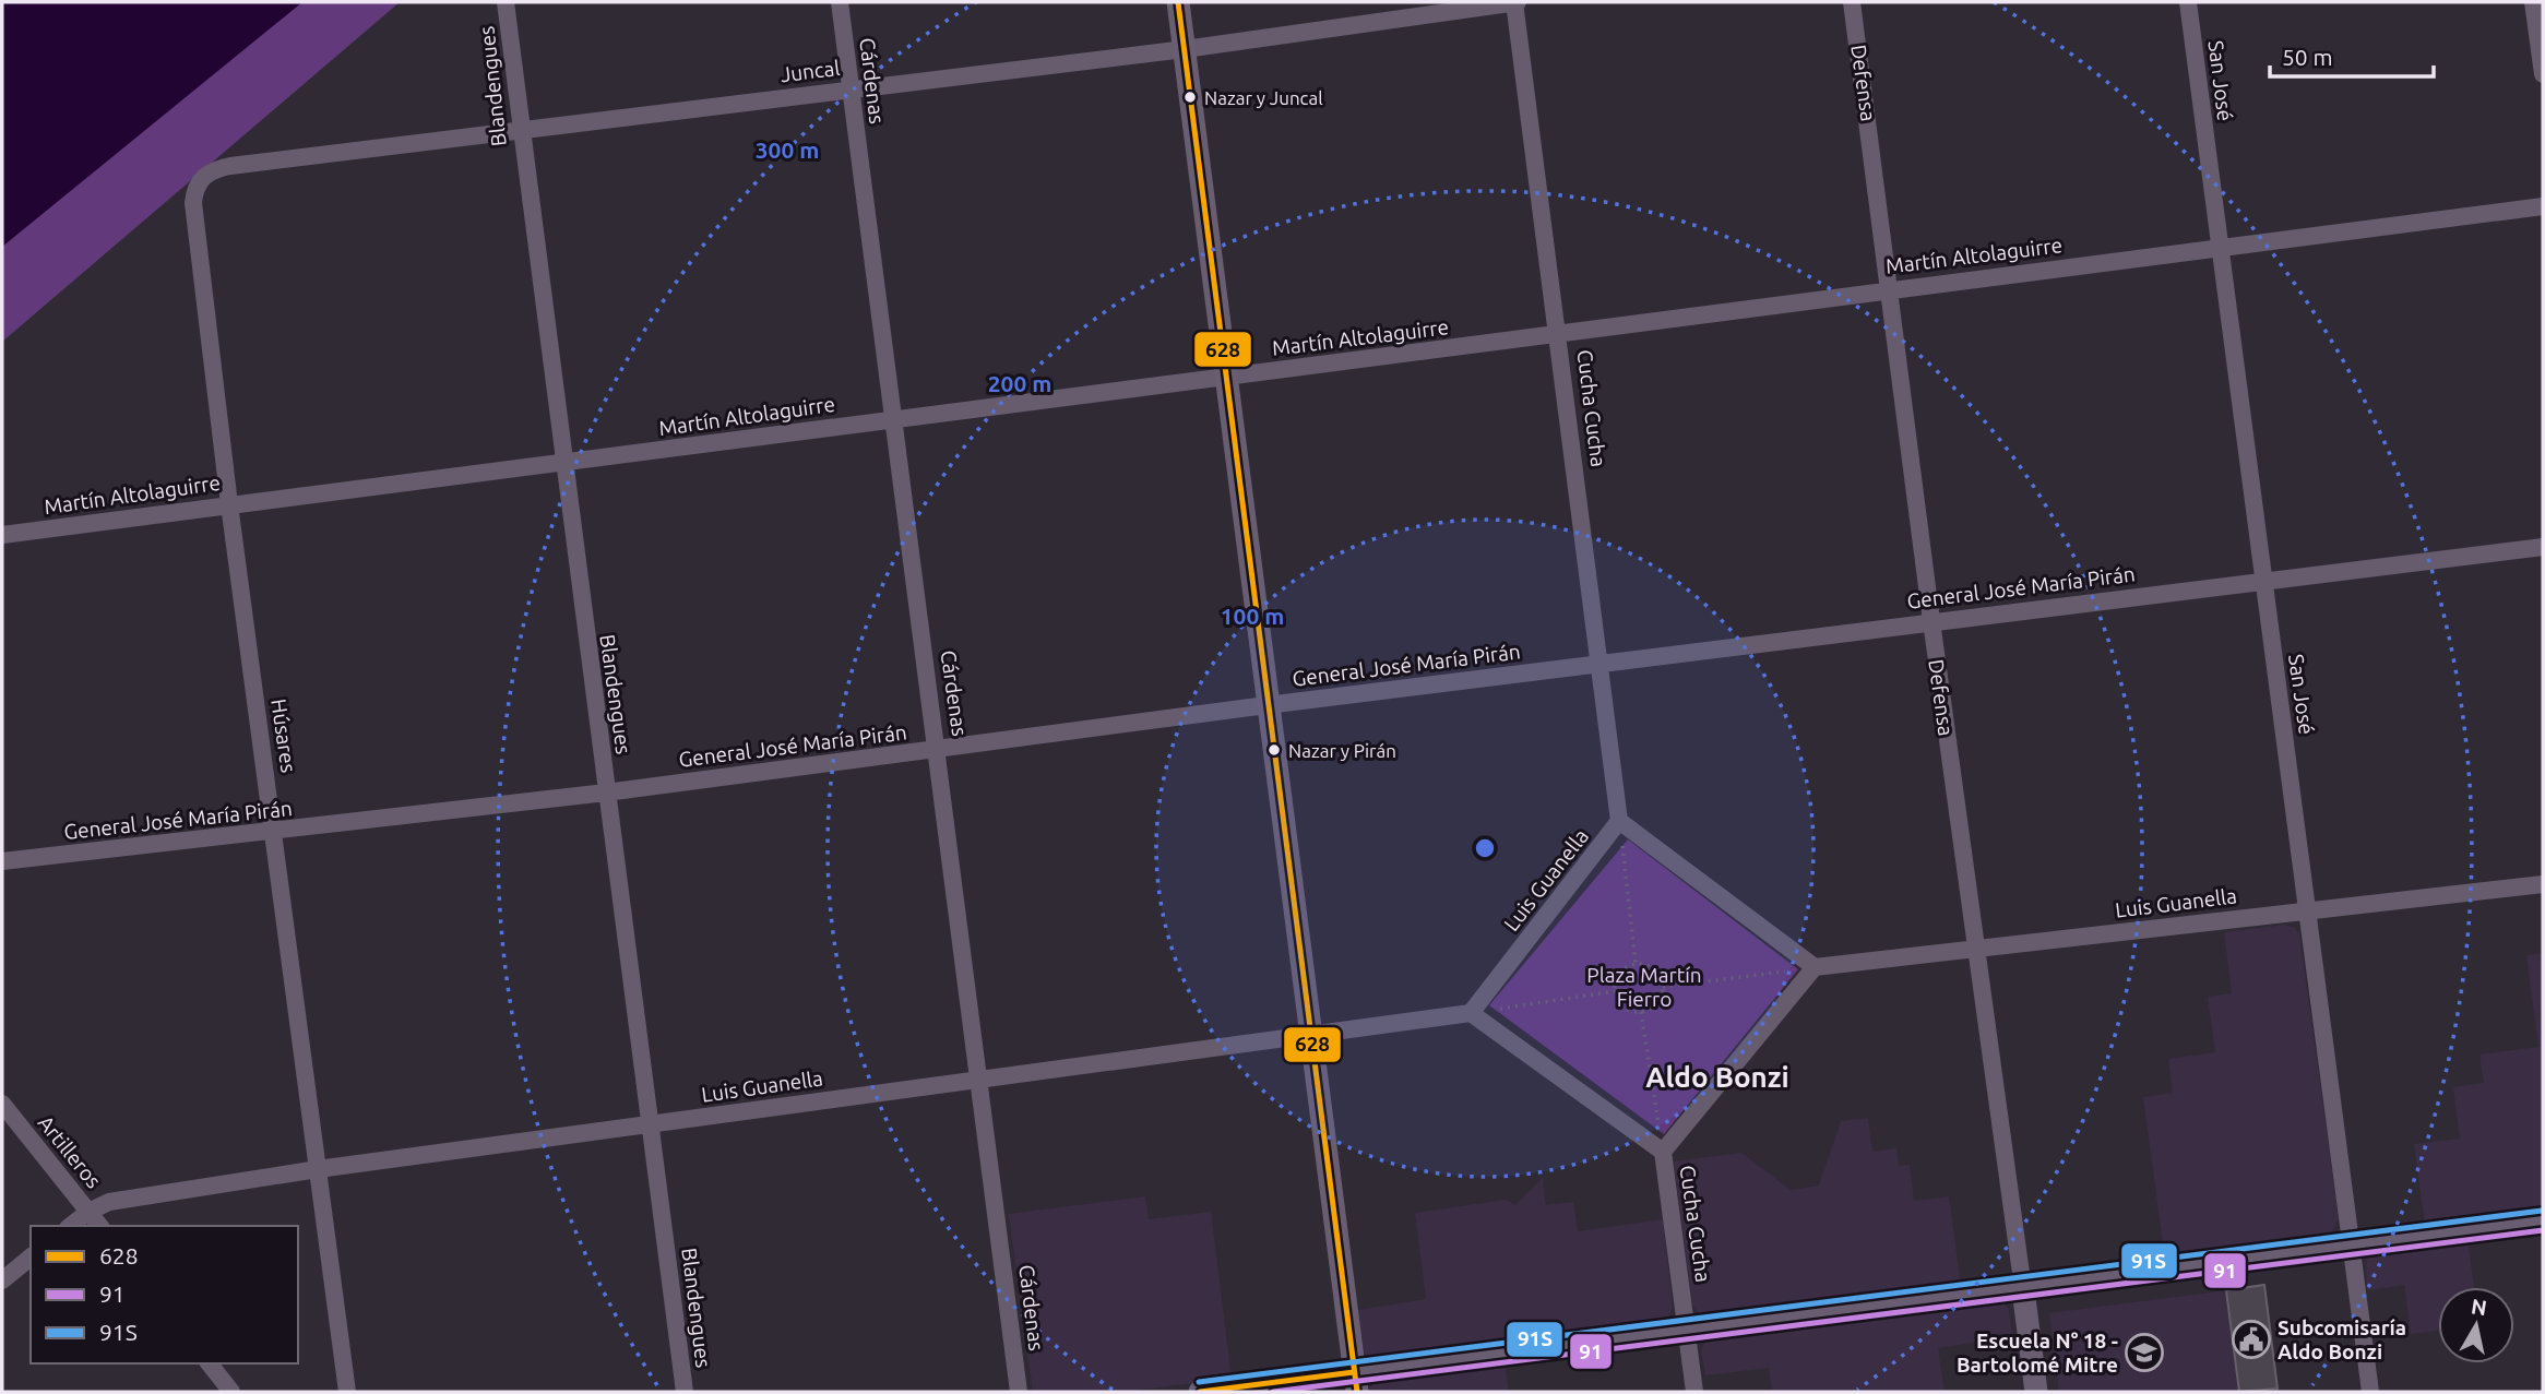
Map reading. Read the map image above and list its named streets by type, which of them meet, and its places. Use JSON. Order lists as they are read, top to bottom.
{
  "streets": {
    "street": [
      "Juncal",
      "Cárdenas",
      "San José",
      "Defensa",
      "Blandengues",
      "Martín Altolaguirre",
      "Cucha Cucha",
      "General José María Pirán",
      "Húsares",
      "Luis Guanella",
      "Artilleros"
    ]
  },
  "crossings": [
    ["Juncal", "Cárdenas"],
    ["Juncal", "Blandengues"],
    ["Juncal", "Cucha Cucha"],
    ["Juncal", "Húsares"],
    ["Cárdenas", "Martín Altolaguirre"],
    ["Cárdenas", "General José María Pirán"],
    ["Cárdenas", "Luis Guanella"],
    ["San José", "Martín Altolaguirre"],
    ["San José", "General José María Pirán"],
    ["San José", "Luis Guanella"],
    ["Defensa", "Martín Altolaguirre"],
    ["Defensa", "General José María Pirán"],
    ["Defensa", "Luis Guanella"],
    ["Blandengues", "Martín Altolaguirre"],
    ["Blandengues", "General José María Pirán"],
    ["Blandengues", "Luis Guanella"],
    ["Martín Altolaguirre", "Cucha Cucha"],
    ["Martín Altolaguirre", "Húsares"],
    ["Cucha Cucha", "General José María Pirán"],
    ["Cucha Cucha", "Luis Guanella"],
    ["General José María Pirán", "Húsares"],
    ["Húsares", "Luis Guanella"],
    ["Luis Guanella", "Artilleros"]
  ],
  "districts": ["Aldo Bonzi"],
  "parks": ["Plaza Martín Fierro"],
  "places": {
    "other": ["Nazar y Juncal", "Nazar y Pirán"],
    "public building": ["Subcomisaría Aldo Bonzi"],
    "school or university": ["Escuela N° 18 - Bartolomé Mitre"]
  },
  "lines": ["transit line 628", "transit line 91S", "transit line 91"],
  "legend": ["628", "91", "91S"],
  "scale_bar": "50 m",
  "north": "top",
  "rings": ["300 m", "200 m", "100 m"]
}
